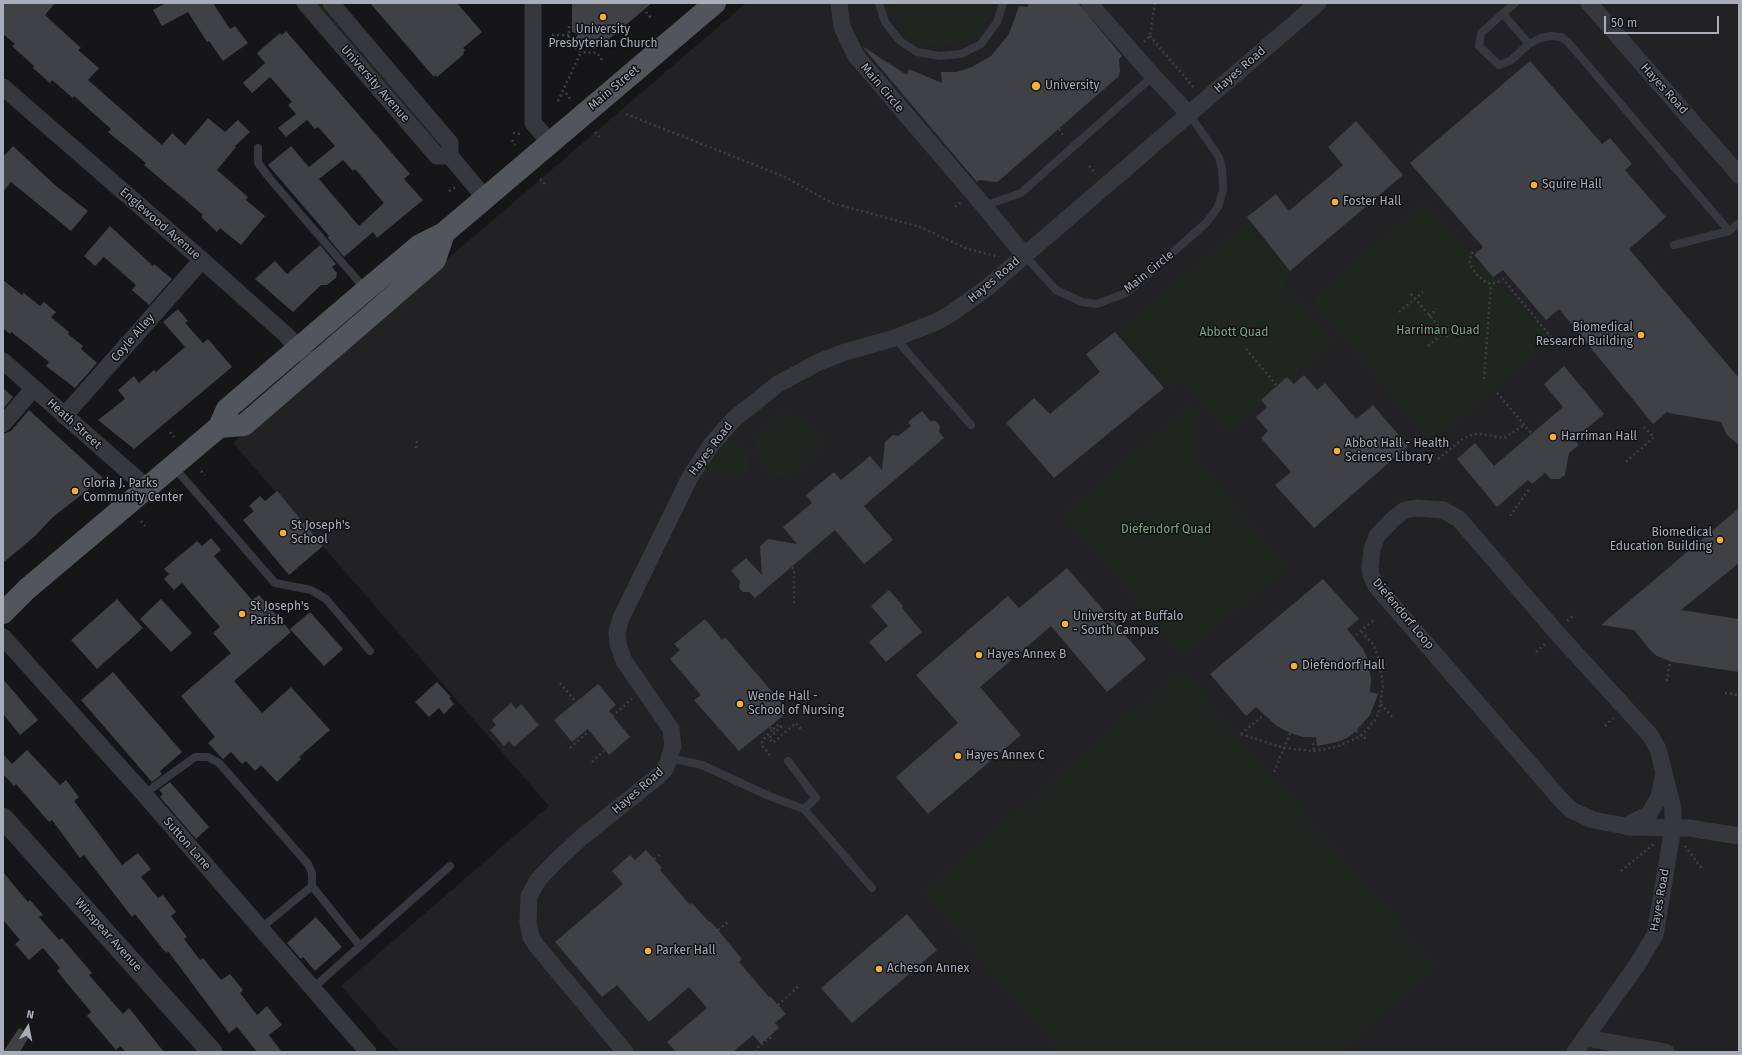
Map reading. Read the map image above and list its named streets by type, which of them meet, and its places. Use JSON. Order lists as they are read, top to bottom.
{
  "streets": {
    "main road": ["Main Street"],
    "street": [
      "Hayes Road",
      "University Avenue",
      "Main Circle",
      "Englewood Avenue",
      "Coyle Alley",
      "Heath Street",
      "Diefendorf Loop",
      "Sutton Lane",
      "Winspear Avenue"
    ]
  },
  "crossings": [
    ["Hayes Road", "Main Circle"],
    ["Hayes Road", "Diefendorf Loop"],
    ["University Avenue", "Main Street"],
    ["Main Street", "Englewood Avenue"],
    ["Englewood Avenue", "Coyle Alley"],
    ["Coyle Alley", "Heath Street"]
  ],
  "parks": ["Harriman Quad", "Abbott Quad", "Diefendorf Quad"],
  "places": [
    "University Presbyterian Church",
    "University",
    "Squire Hall",
    "Foster Hall",
    "Biomedical Research Building",
    "Harriman Hall",
    "Abbot Hall - Health Sciences Library",
    "Gloria J. Parks Community Center",
    "St Joseph's School",
    "Biomedical Education Building",
    "St Joseph's Parish",
    "University at Buffalo - South Campus",
    "Hayes Annex B",
    "Diefendorf Hall",
    "Wende Hall - School of Nursing",
    "Hayes Annex C",
    "Parker Hall",
    "Acheson Annex"
  ],
  "scale_bar": "50 m",
  "north": "top"
}
